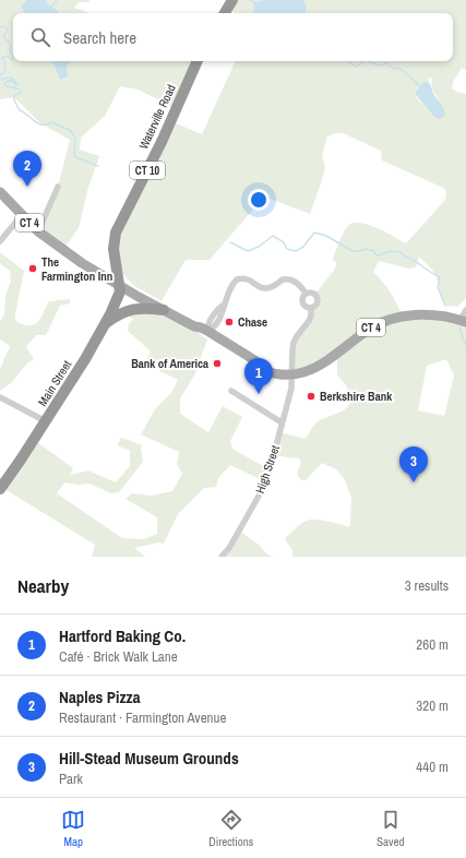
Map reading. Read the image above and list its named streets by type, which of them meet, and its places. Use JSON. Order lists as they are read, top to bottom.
{
  "streets": {
    "highway": ["Waterville Road", "CT 10", "Main Street"],
    "main road": ["CT 4"],
    "street": ["High Street"]
  },
  "crossings": [
    ["Waterville Road", "CT 4"],
    ["Waterville Road", "Main Street"],
    ["CT 4", "Main Street"],
    ["CT 4", "High Street"]
  ],
  "places": [
    "The Farmington Inn",
    "Chase",
    "Bank of America",
    "Berkshire Bank"
  ],
  "page": {
    "search": "Search here",
    "pins": ["2", "1", "3"],
    "heading": ["Nearby", "3 results"],
    "list": [
      {
        "mark": "1",
        "name": "Hartford Baking Co.",
        "note": "Café · Brick Walk Lane",
        "value": "260 m"
      },
      {
        "mark": "2",
        "name": "Naples Pizza",
        "note": "Restaurant · Farmington Avenue",
        "value": "320 m"
      },
      {
        "mark": "3",
        "name": "Hill-Stead Museum Grounds",
        "note": "Park",
        "value": "440 m"
      }
    ],
    "nav": ["Map", "Directions", "Saved"]
  }
}
